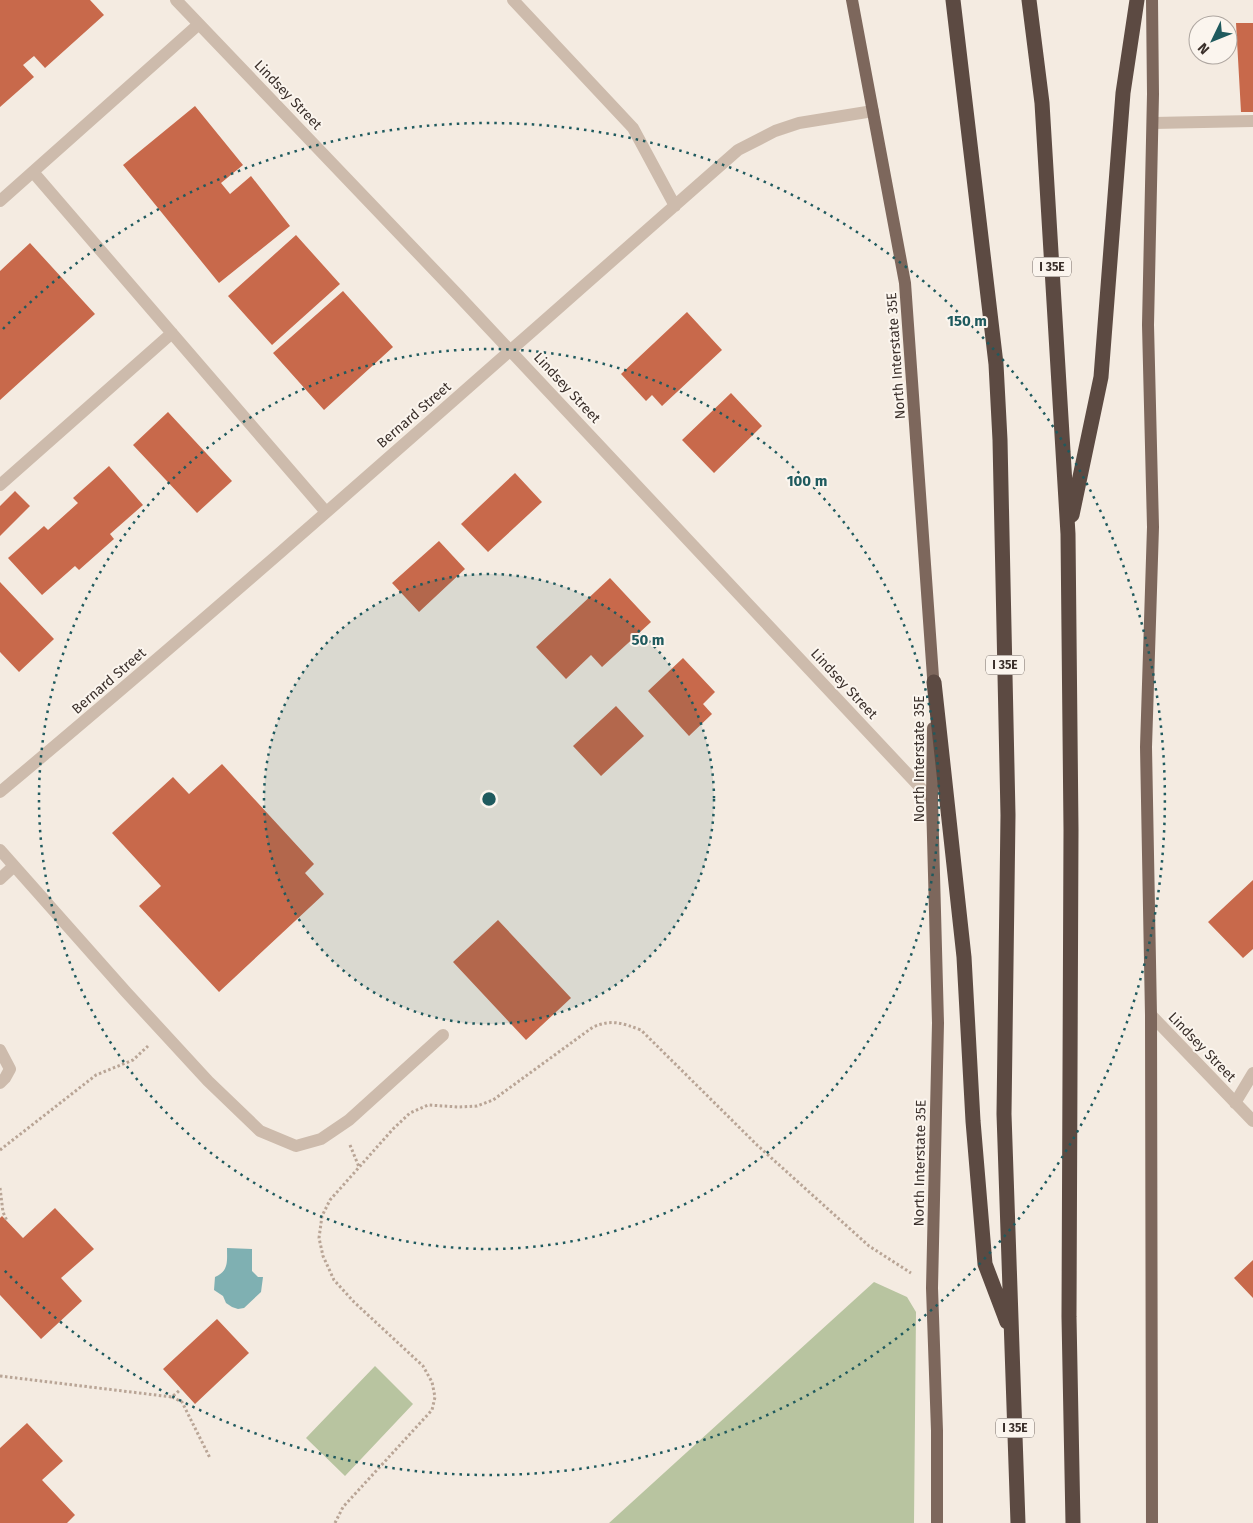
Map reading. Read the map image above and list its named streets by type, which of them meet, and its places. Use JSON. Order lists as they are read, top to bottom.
{
  "streets": {
    "highway": ["I 35E"],
    "main road": ["North Interstate 35E"],
    "street": ["Lindsey Street", "Bernard Street"]
  },
  "crossings": [
    ["Lindsey Street", "North Interstate 35E"],
    ["Lindsey Street", "Bernard Street"],
    ["North Interstate 35E", "Bernard Street"]
  ],
  "north": "bottom left",
  "rings": ["150 m", "100 m", "50 m"]
}
